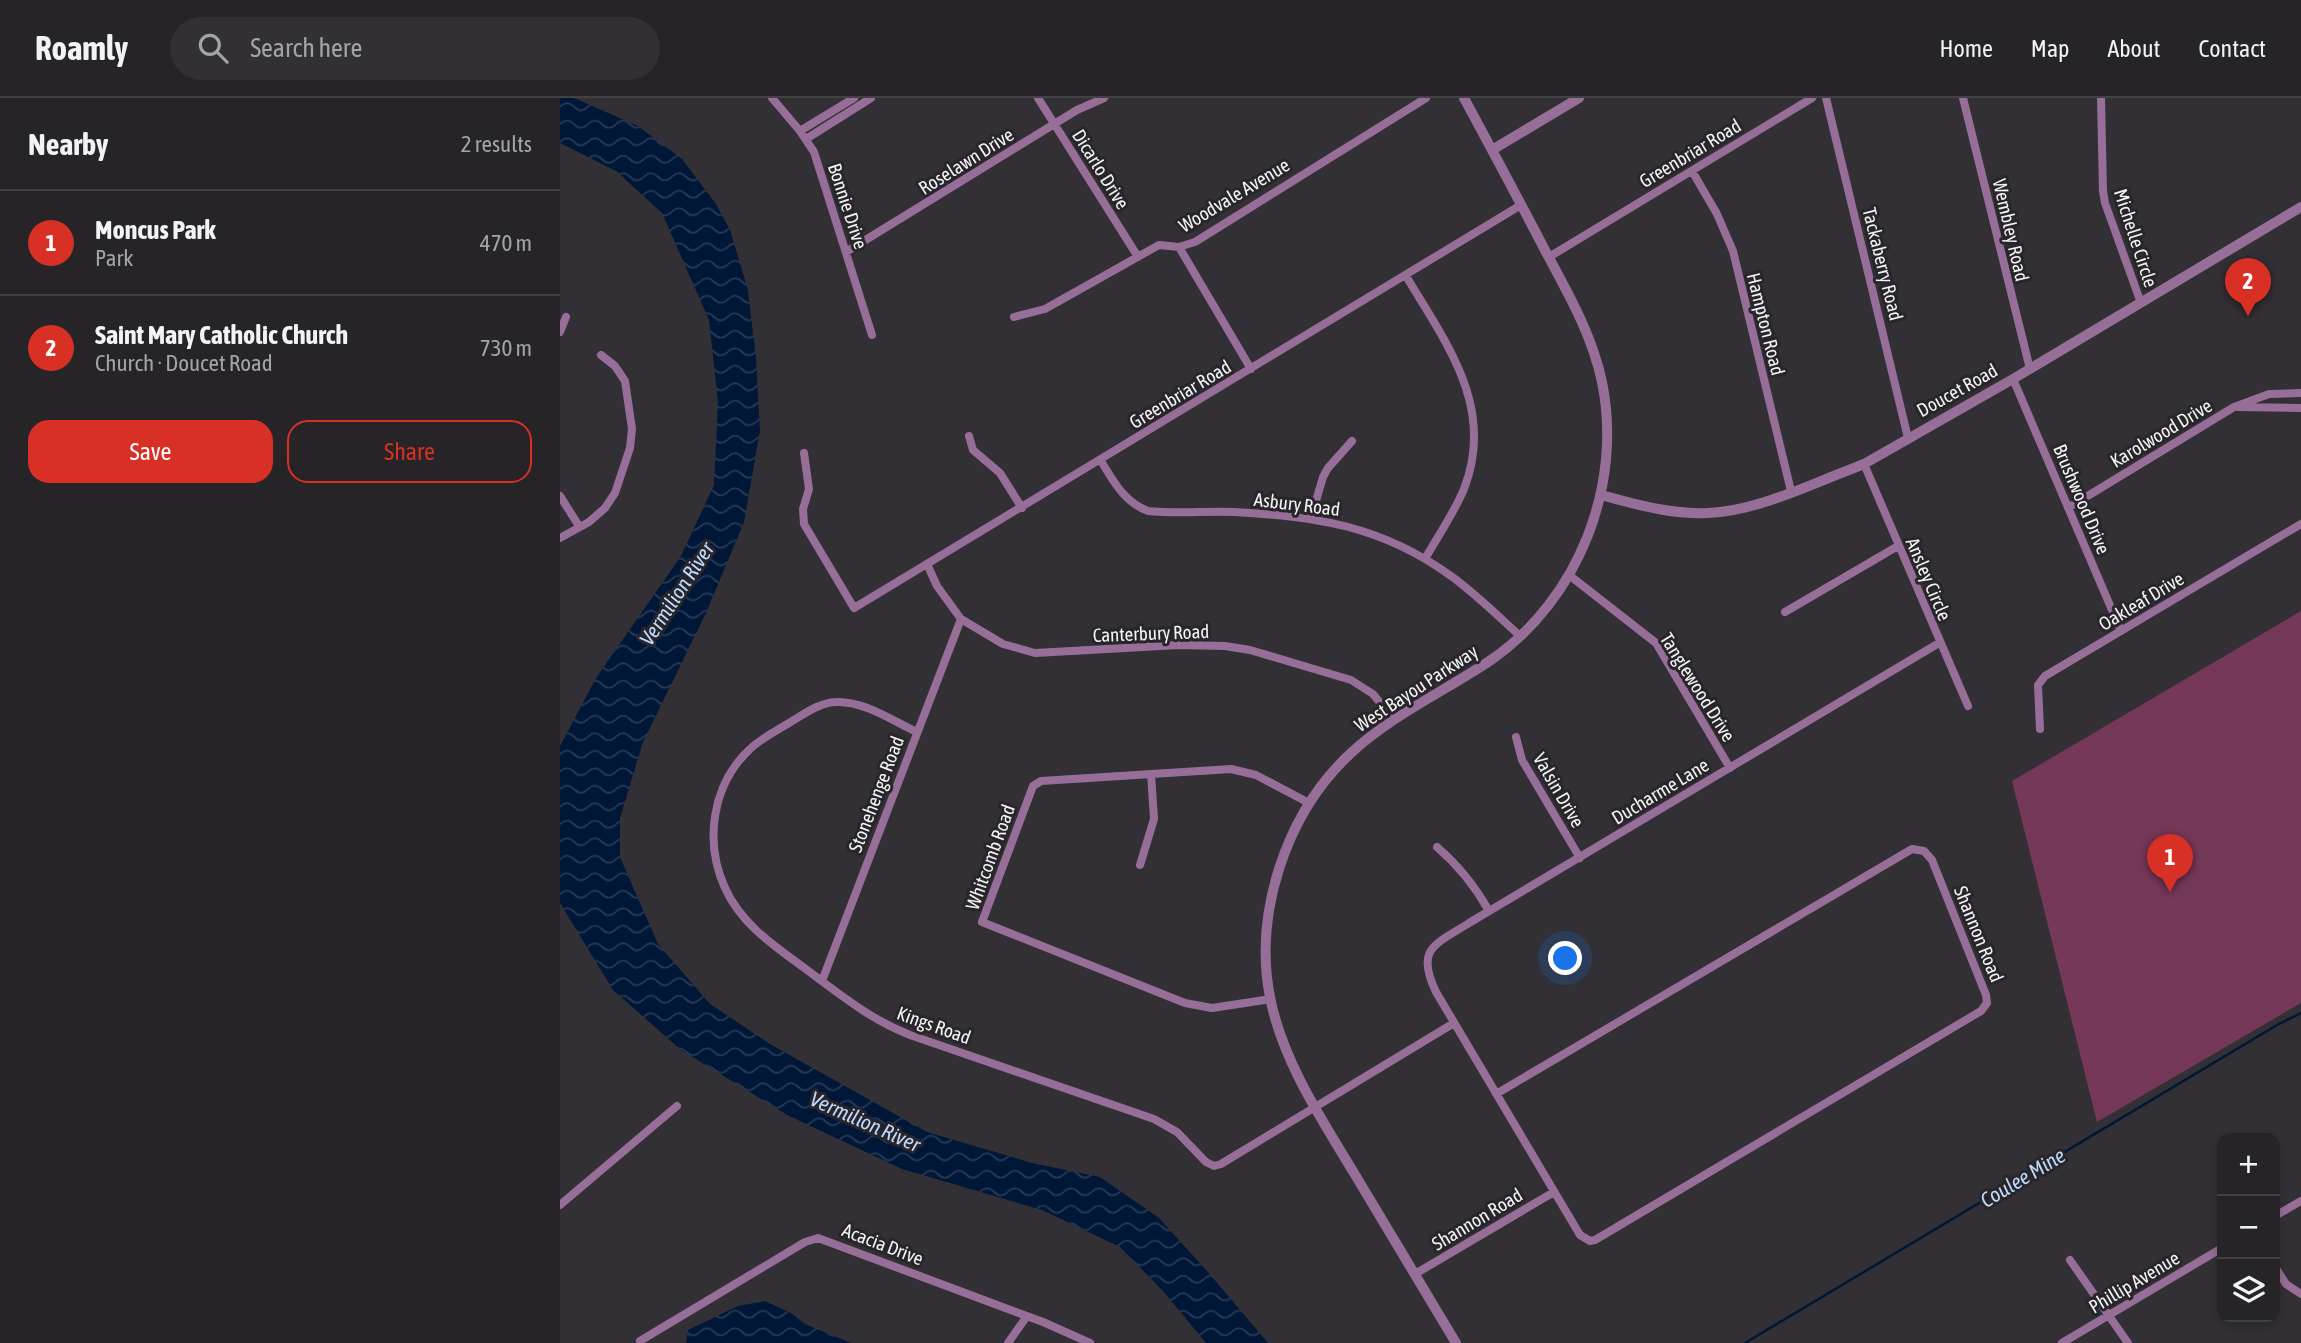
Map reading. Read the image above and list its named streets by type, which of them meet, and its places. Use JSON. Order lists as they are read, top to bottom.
{
  "streets": {
    "street": [
      "Greenbriar Road",
      "Roselawn Drive",
      "Dicarlo Drive",
      "Woodvale Avenue",
      "Bonnie Drive",
      "Wembley Road",
      "Michelle Circle",
      "Tackaberry Road",
      "Hampton Road",
      "Doucet Road",
      "Karolwood Drive",
      "Brushwood Drive",
      "Asbury Road",
      "Ansley Circle",
      "Oakleaf Drive",
      "Canterbury Road",
      "Tanglewood Drive",
      "West Bayou Parkway",
      "Valsin Drive",
      "Ducharme Lane",
      "Stonehenge Road",
      "Whitcomb Road",
      "Shannon Road",
      "Kings Road",
      "Acacia Drive",
      "Phillip Avenue"
    ]
  },
  "crossings": [
    ["Greenbriar Road", "Hampton Road"],
    ["Greenbriar Road", "Asbury Road"],
    ["Greenbriar Road", "Canterbury Road"],
    ["Greenbriar Road", "West Bayou Parkway"],
    ["Roselawn Drive", "Dicarlo Drive"],
    ["Roselawn Drive", "Bonnie Drive"],
    ["Dicarlo Drive", "Woodvale Avenue"],
    ["Wembley Road", "Doucet Road"],
    ["Michelle Circle", "Doucet Road"],
    ["Tackaberry Road", "Doucet Road"],
    ["Hampton Road", "Doucet Road"],
    ["Doucet Road", "Brushwood Drive"],
    ["Doucet Road", "Ansley Circle"],
    ["Doucet Road", "West Bayou Parkway"],
    ["Karolwood Drive", "Brushwood Drive"],
    ["Brushwood Drive", "Oakleaf Drive"],
    ["Asbury Road", "West Bayou Parkway"],
    ["Ansley Circle", "Ducharme Lane"],
    ["Canterbury Road", "West Bayou Parkway"],
    ["Canterbury Road", "Stonehenge Road"],
    ["Tanglewood Drive", "West Bayou Parkway"],
    ["Tanglewood Drive", "Ducharme Lane"],
    ["West Bayou Parkway", "Whitcomb Road"],
    ["West Bayou Parkway", "Shannon Road"],
    ["West Bayou Parkway", "Kings Road"],
    ["Valsin Drive", "Ducharme Lane"],
    ["Ducharme Lane", "Shannon Road"],
    ["Stonehenge Road", "Kings Road"],
    ["Shannon Road", "Kings Road"]
  ],
  "water": ["Vermilion River", "Coulee Mine"],
  "page": {
    "header": "Roamly",
    "search": "Search here",
    "nav": [
      "Home",
      "Map",
      "About",
      "Contact"
    ],
    "heading": ["Nearby", "2 results"],
    "list": [
      {
        "mark": "1",
        "name": "Moncus Park",
        "note": "Park",
        "value": "470 m"
      },
      {
        "mark": "2",
        "name": "Saint Mary Catholic Church",
        "note": "Church · Doucet Road",
        "value": "730 m"
      }
    ],
    "pins": ["2", "1"],
    "buttons": ["Save", "Share"],
    "map_buttons": ["+", "−"]
  }
}
